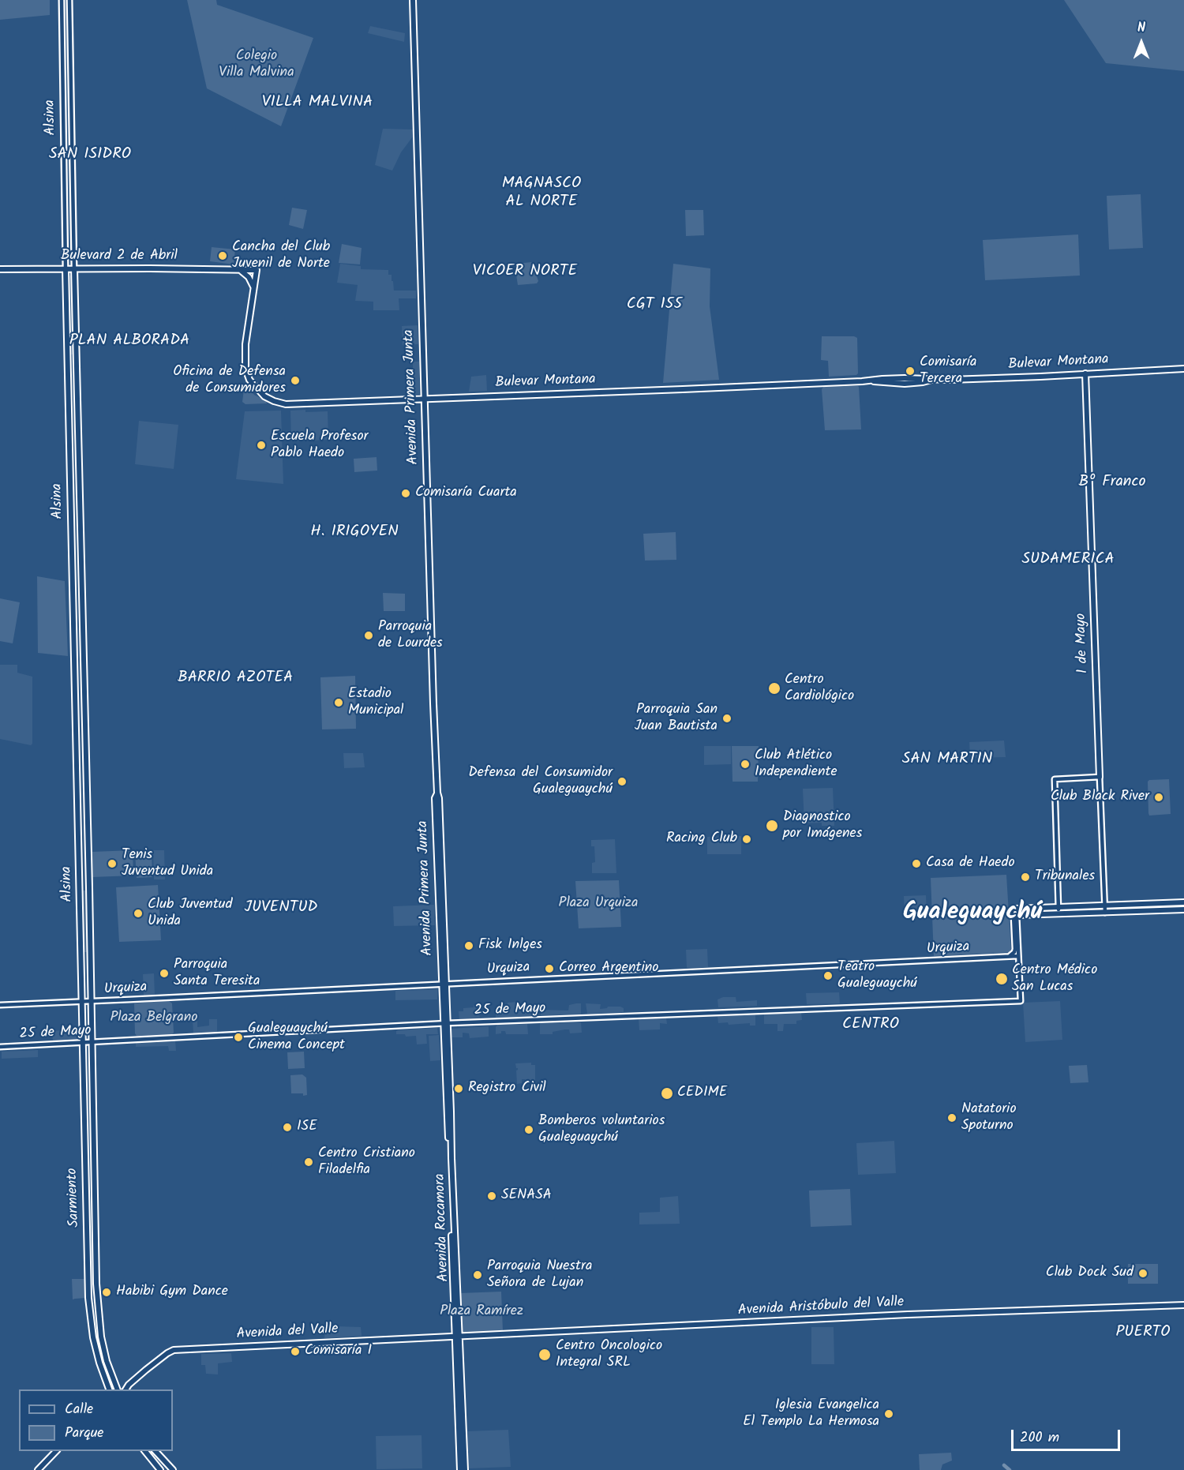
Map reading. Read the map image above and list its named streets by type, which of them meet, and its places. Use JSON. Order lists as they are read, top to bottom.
{
  "streets": {
    "main road": [
      "Alsina",
      "Bulevard 2 de Abril",
      "Bulevar Montana",
      "Avenida Primera Junta",
      "1 de Mayo",
      "Sarmiento",
      "Avenida Rocamora",
      "Avenida Aristóbulo del Valle",
      "Avenida del Valle"
    ],
    "street": ["Urquiza", "25 de Mayo"]
  },
  "crossings": [
    ["Alsina", "Bulevard 2 de Abril"],
    ["Alsina", "Urquiza"],
    ["Alsina", "Sarmiento"],
    ["Bulevar Montana", "Avenida Primera Junta"],
    ["Bulevar Montana", "1 de Mayo"],
    ["Avenida Primera Junta", "Urquiza"],
    ["Avenida Primera Junta", "Avenida Rocamora"],
    ["Urquiza", "25 de Mayo"],
    ["Urquiza", "Sarmiento"],
    ["Urquiza", "Avenida Rocamora"],
    ["25 de Mayo", "Sarmiento"],
    ["25 de Mayo", "Avenida Rocamora"],
    ["Avenida Rocamora", "Avenida Aristóbulo del Valle"],
    ["Avenida Rocamora", "Avenida del Valle"],
    ["Avenida Aristóbulo del Valle", "Avenida del Valle"]
  ],
  "districts": [
    "VILLA MALVINA",
    "SAN ISIDRO",
    "MAGNASCO AL NORTE",
    "VICOER NORTE",
    "CGT 155",
    "PLAN ALBORADA",
    "Bº Franco",
    "H. IRIGOYEN",
    "SUDAMERICA",
    "BARRIO AZOTEA",
    "SAN MARTIN",
    "JUVENTUD",
    "Gualeguaychú",
    "CENTRO",
    "PUERTO"
  ],
  "parks": [
    "Colegio Villa Malvina",
    "Plaza Urquiza",
    "Plaza Belgrano",
    "Plaza Ramírez"
  ],
  "places": [
    "Cancha del Club Juvenil de Norte",
    "Comisaría Tercera",
    "Oficina de Defensa de Consumidores",
    "Escuela Profesor Pablo Haedo",
    "Comisaría Cuarta",
    "Parroquia de Lourdes",
    "Centro Cardiológico",
    "Estadio Municipal",
    "Parroquia San Juan Bautista",
    "Club Atlético Independiente",
    "Defensa del Consumidor Gualeguaychú",
    "Club Black River",
    "Diagnostico por Imágenes",
    "Racing Club",
    "Tenis Juventud Unida",
    "Casa de Haedo",
    "Tribunales",
    "Club Juventud Unida",
    "Fisk Inlges",
    "Correo Argentino",
    "Parroquia Santa Teresita",
    "Teatro Gualeguaychú",
    "Centro Médico San Lucas",
    "Gualeguaychú Cinema Concept",
    "Registro Civil",
    "CEDIME",
    "Natatorio Spoturno",
    "ISE",
    "Bomberos voluntarios Gualeguaychú",
    "Centro Cristiano Filadelfia",
    "SENASA",
    "Club Dock Sud",
    "Parroquia Nuestra Señora de Lujan",
    "Habibi Gym Dance",
    "Comisaría I",
    "Centro Oncologico Integral SRL",
    "Iglesia Evangelica El Templo La Hermosa"
  ],
  "legend": ["Calle", "Parque"],
  "scale_bar": "200 m",
  "north": "top"
}
